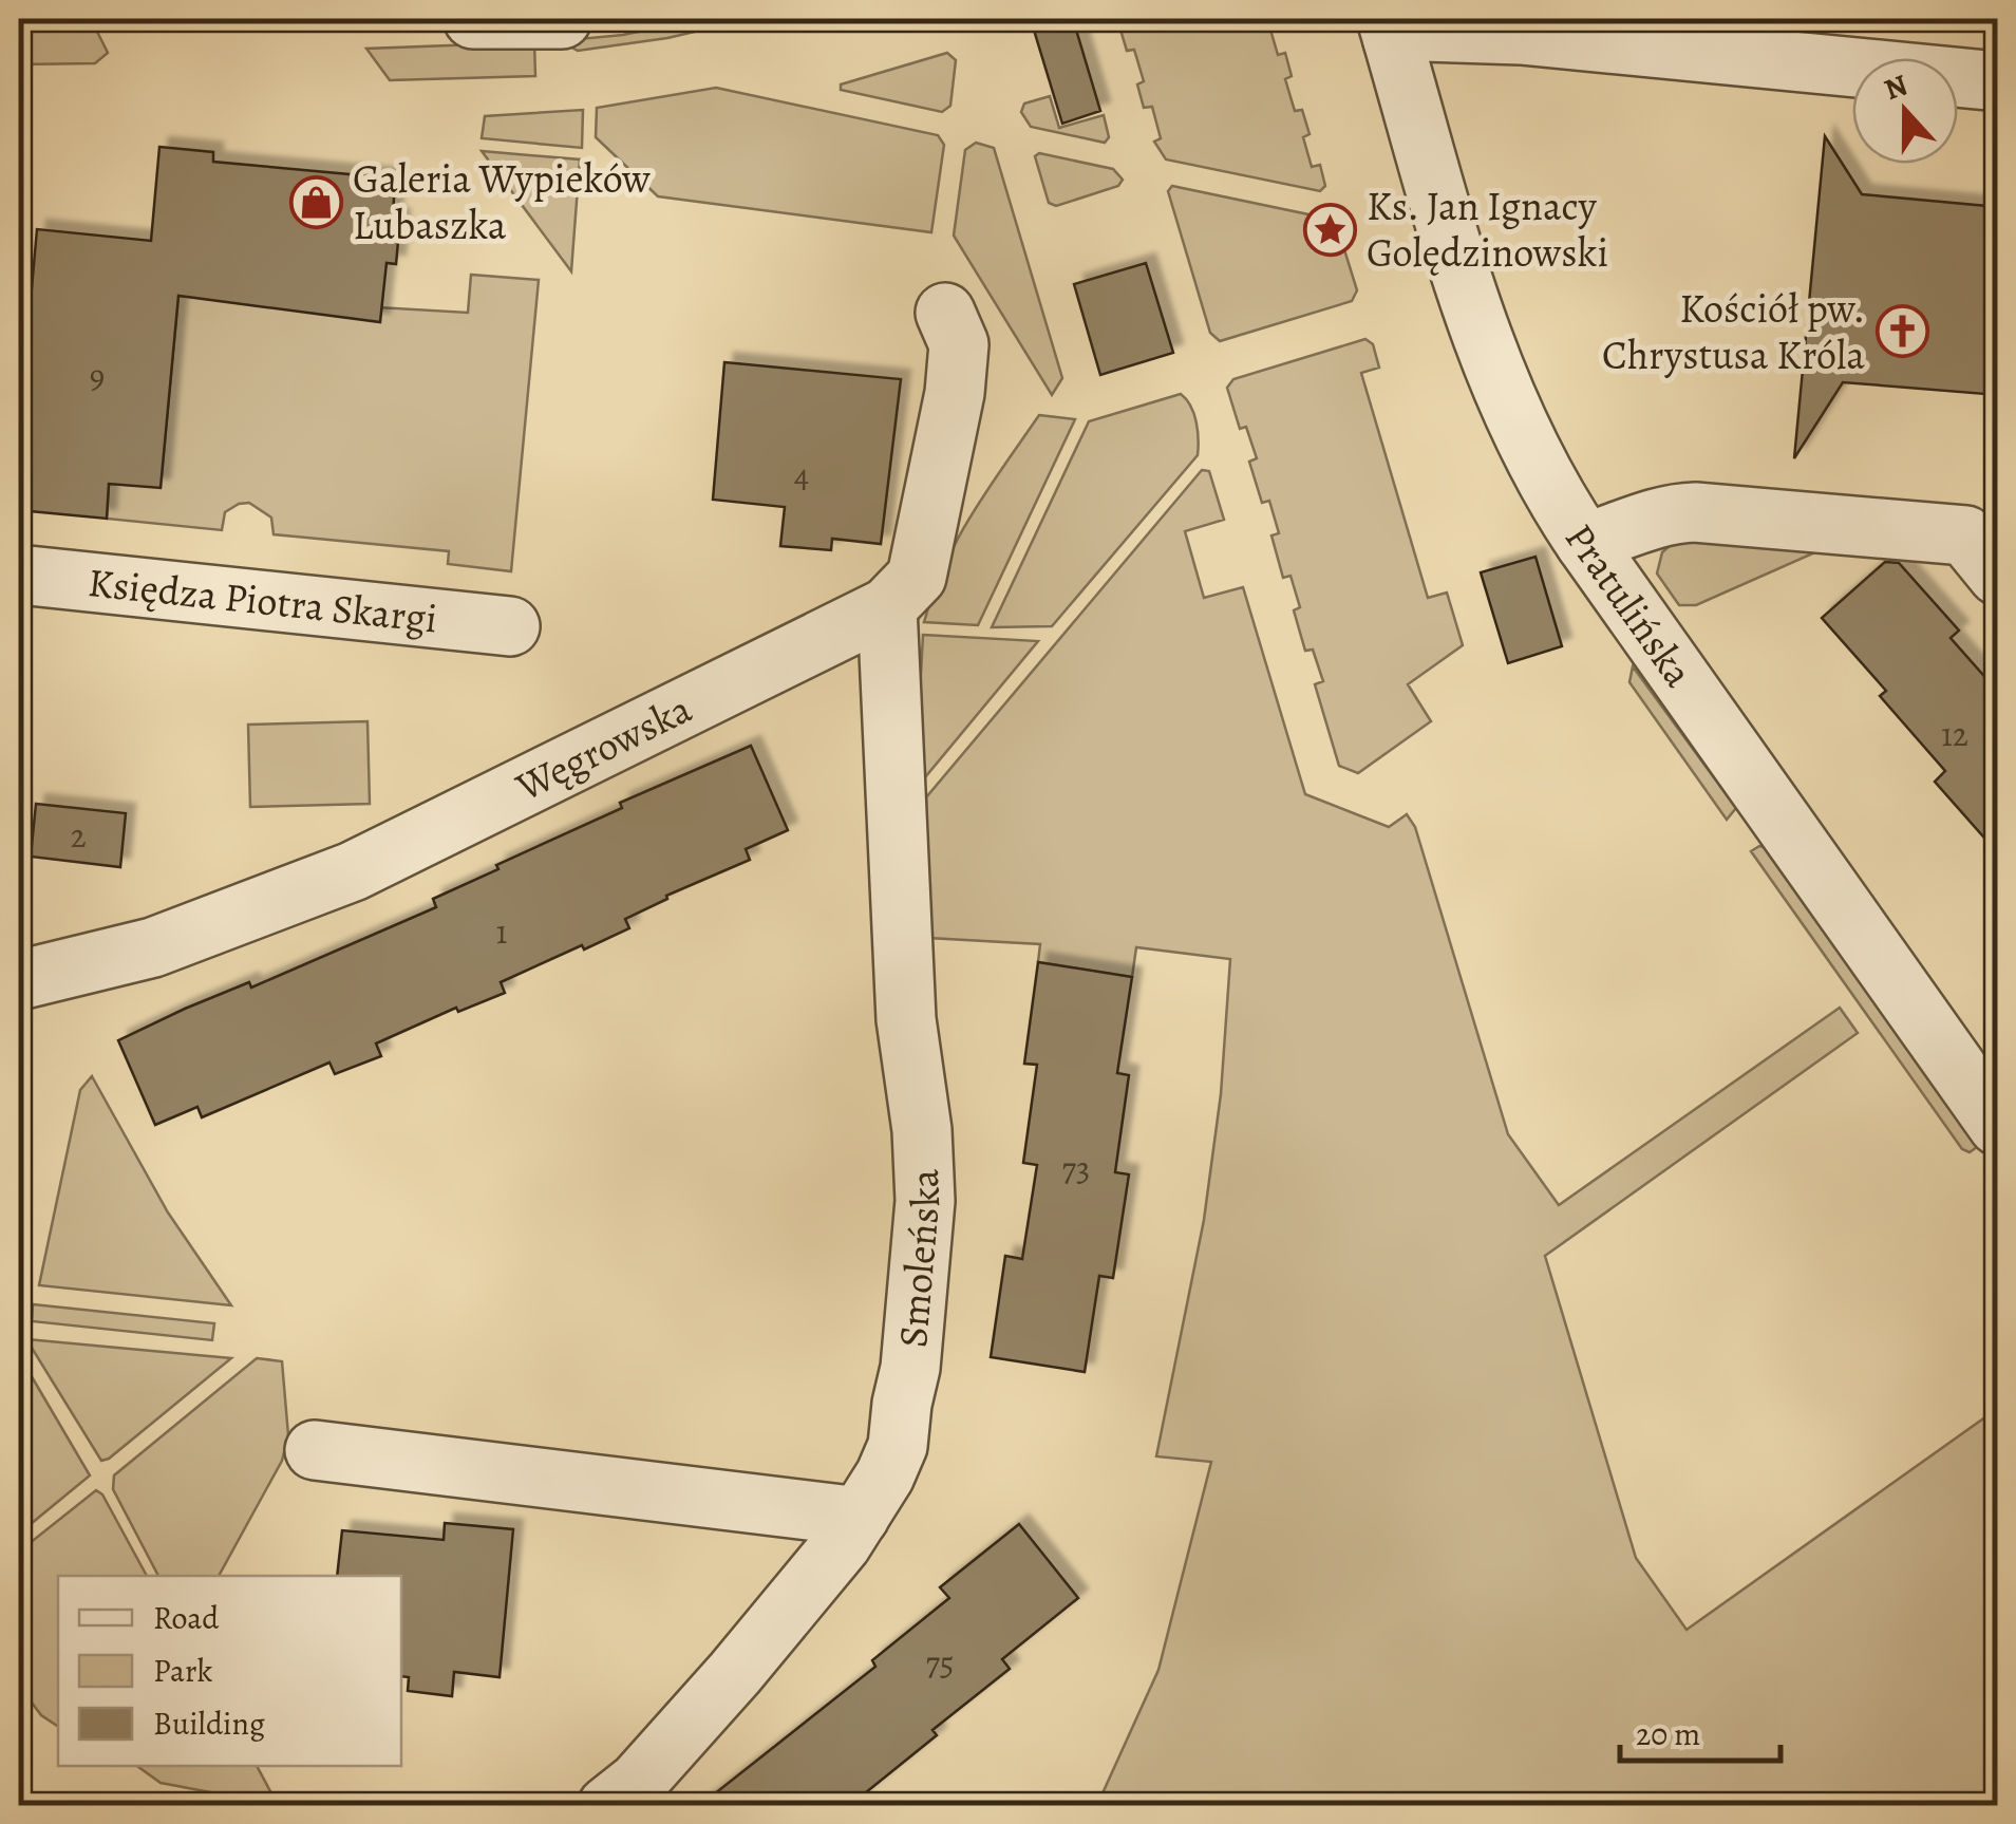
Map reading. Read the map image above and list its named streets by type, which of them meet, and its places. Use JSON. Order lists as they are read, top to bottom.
{
  "streets": {
    "street": [
      "Księdza Piotra Skargi",
      "Pratulińska",
      "Węgrowska",
      "Smoleńska"
    ]
  },
  "crossings": [
    ["Węgrowska", "Smoleńska"]
  ],
  "places": {
    "shop": ["Galeria Wypieków Lubaszka"],
    "place": ["Ks. Jan Ignacy Golędzinowski"],
    "church": ["Kościół pw. Chrystusa Króla"]
  },
  "house_numbers": [
    "9",
    "4",
    "12",
    "2",
    "1",
    "73",
    "75"
  ],
  "legend": ["Road", "Park", "Building"],
  "scale_bar": "20 m",
  "north": "top"
}
